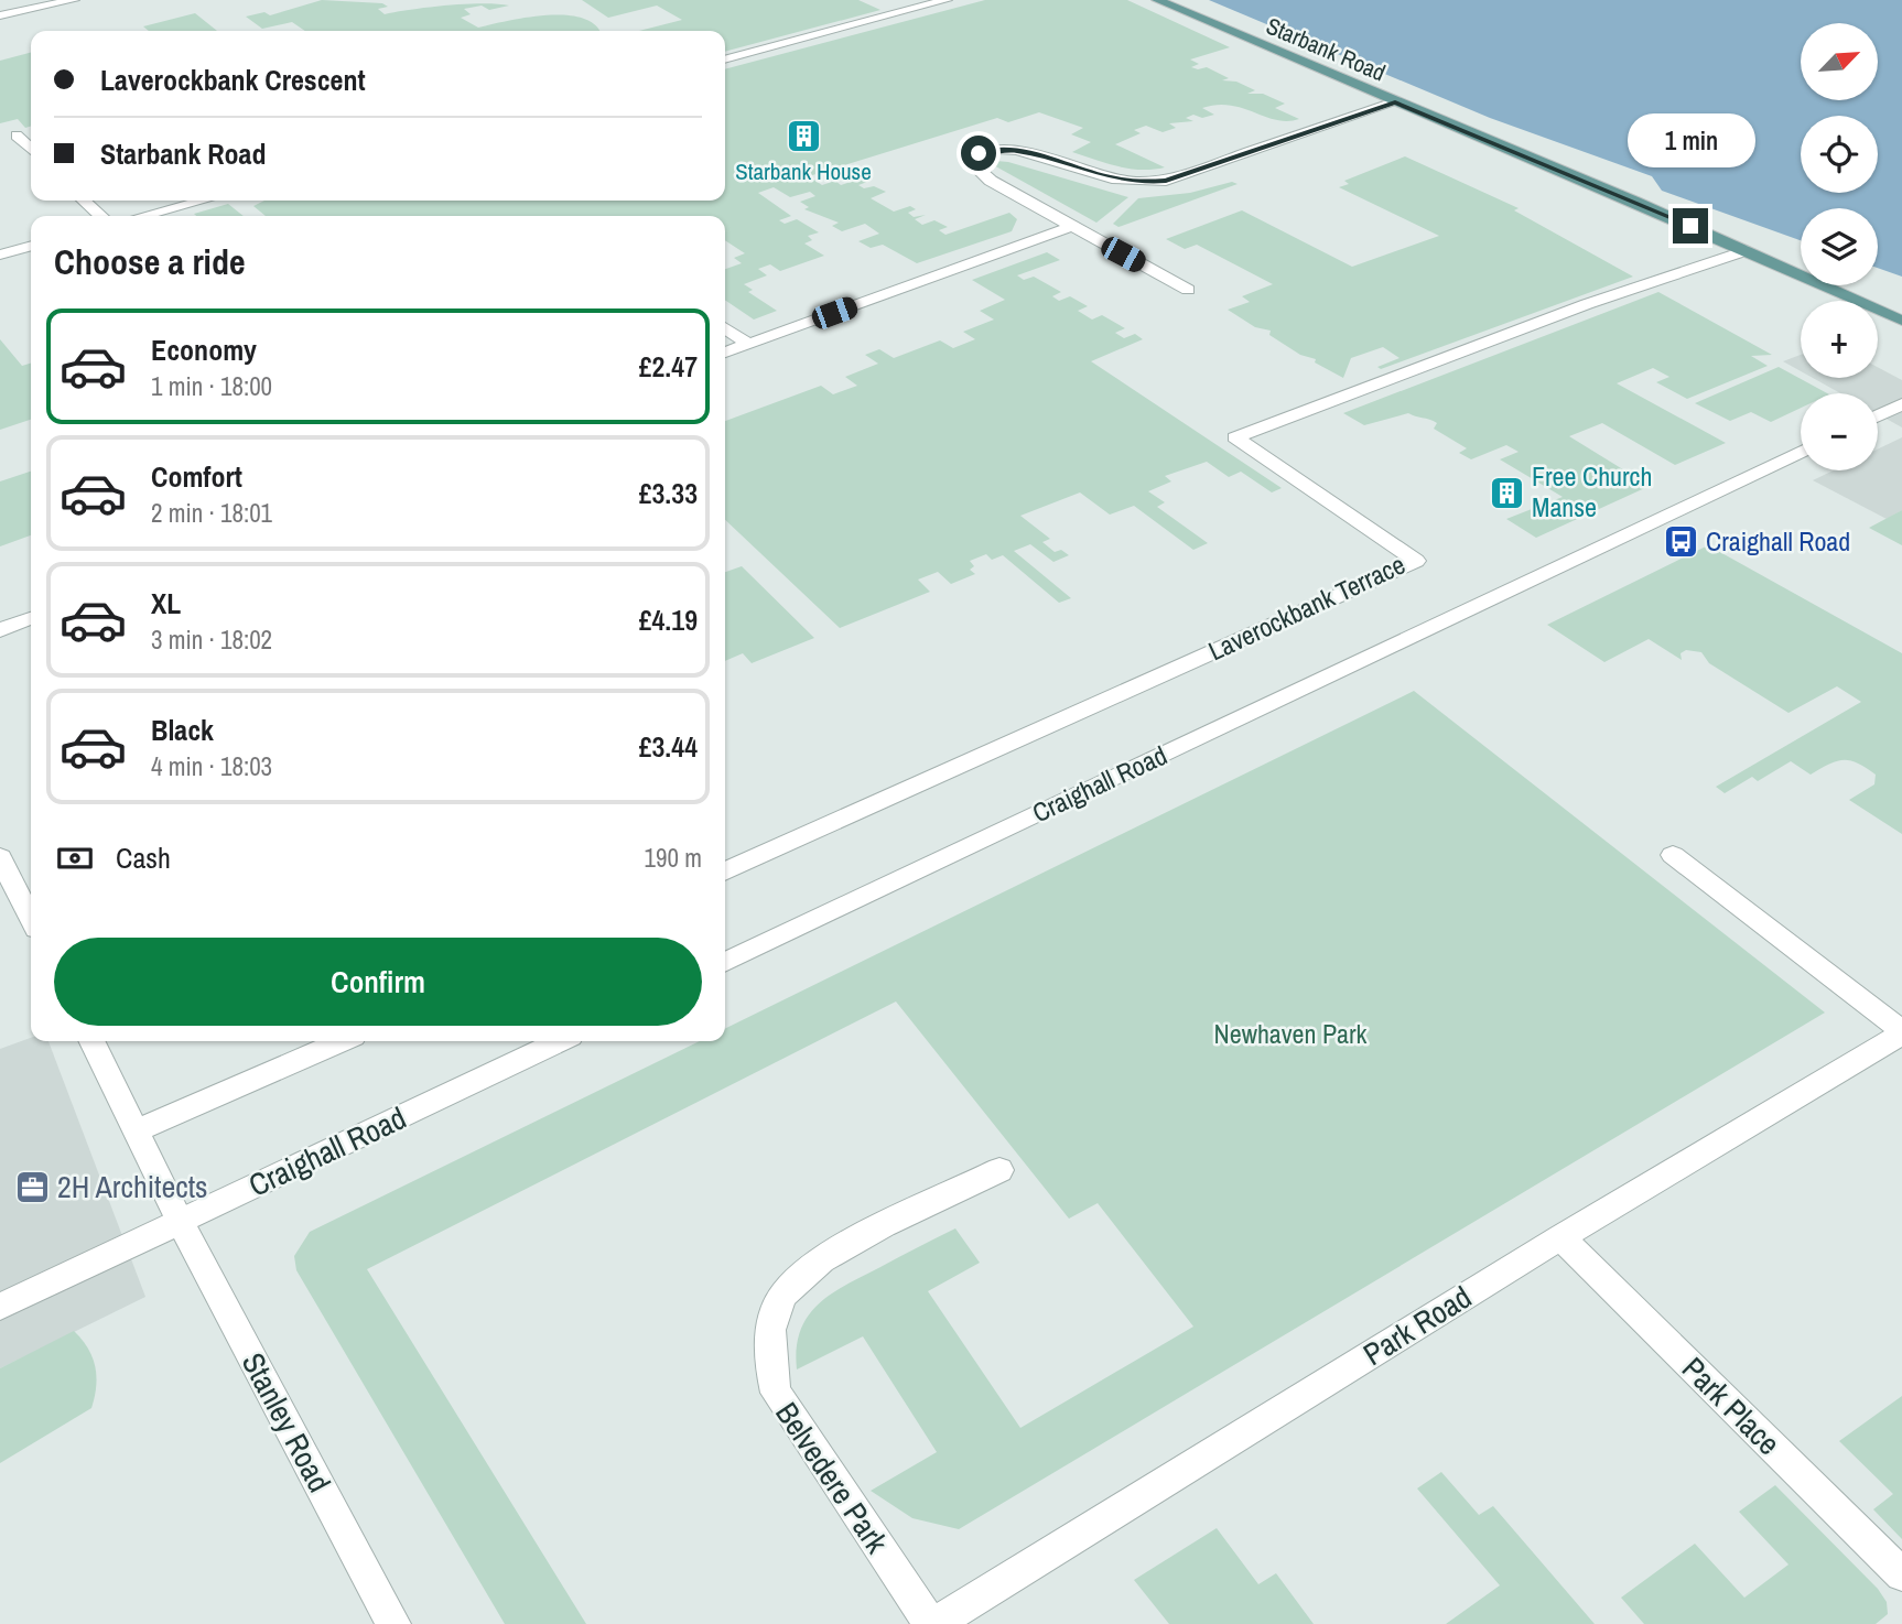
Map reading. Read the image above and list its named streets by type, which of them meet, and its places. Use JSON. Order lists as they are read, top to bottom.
{
  "streets": {
    "main road": ["Starbank Road"],
    "street": [
      "Laverockbank Terrace",
      "Craighall Road",
      "Park Road",
      "Park Place",
      "Stanley Road",
      "Belvedere Park"
    ]
  },
  "crossings": [
    ["Starbank Road", "Laverockbank Terrace"],
    ["Craighall Road", "Stanley Road"],
    ["Park Road", "Park Place"],
    ["Park Road", "Belvedere Park"]
  ],
  "parks": ["Newhaven Park"],
  "places": {
    "building": ["Starbank House", "Free Church Manse"],
    "bus stop": ["Craighall Road"],
    "office": ["2H Architects"]
  },
  "north": "top right",
  "page": {
    "map_buttons": ["+", "−"],
    "banner": ["Laverockbank Crescent", "Starbank Road"],
    "bubble": "1 min",
    "heading": "Choose a ride",
    "list": [
      {
        "name": "Economy",
        "note": "1 min · 18:00",
        "value": "£2.47"
      },
      {
        "name": "Comfort",
        "note": "2 min · 18:01",
        "value": "£3.33"
      },
      {
        "name": "XL",
        "note": "3 min · 18:02",
        "value": "£4.19"
      },
      {
        "name": "Black",
        "note": "4 min · 18:03",
        "value": "£3.44"
      }
    ],
    "pay": ["Cash", "190 m"],
    "buttons": "Confirm"
  }
}
